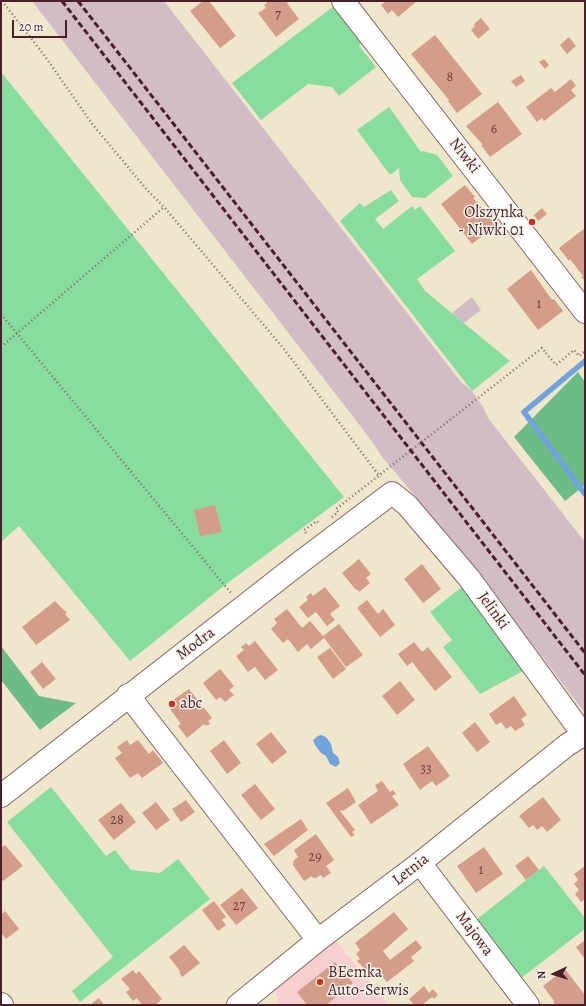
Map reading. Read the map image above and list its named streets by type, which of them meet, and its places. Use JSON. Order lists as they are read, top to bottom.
{
  "streets": {
    "street": [
      "Niwki",
      "Jelinki",
      "Modra",
      "Letnia",
      "Majowa"
    ]
  },
  "crossings": [
    ["Jelinki", "Modra"],
    ["Jelinki", "Letnia"],
    ["Letnia", "Majowa"]
  ],
  "places": ["Olszynka - Niwki 01", "abc", "BEemka Auto-Serwis"],
  "house_numbers": [
    "7",
    "8",
    "6",
    "1",
    "33",
    "28",
    "29",
    "1",
    "27"
  ],
  "scale_bar": "20 m",
  "north": "left"
}
